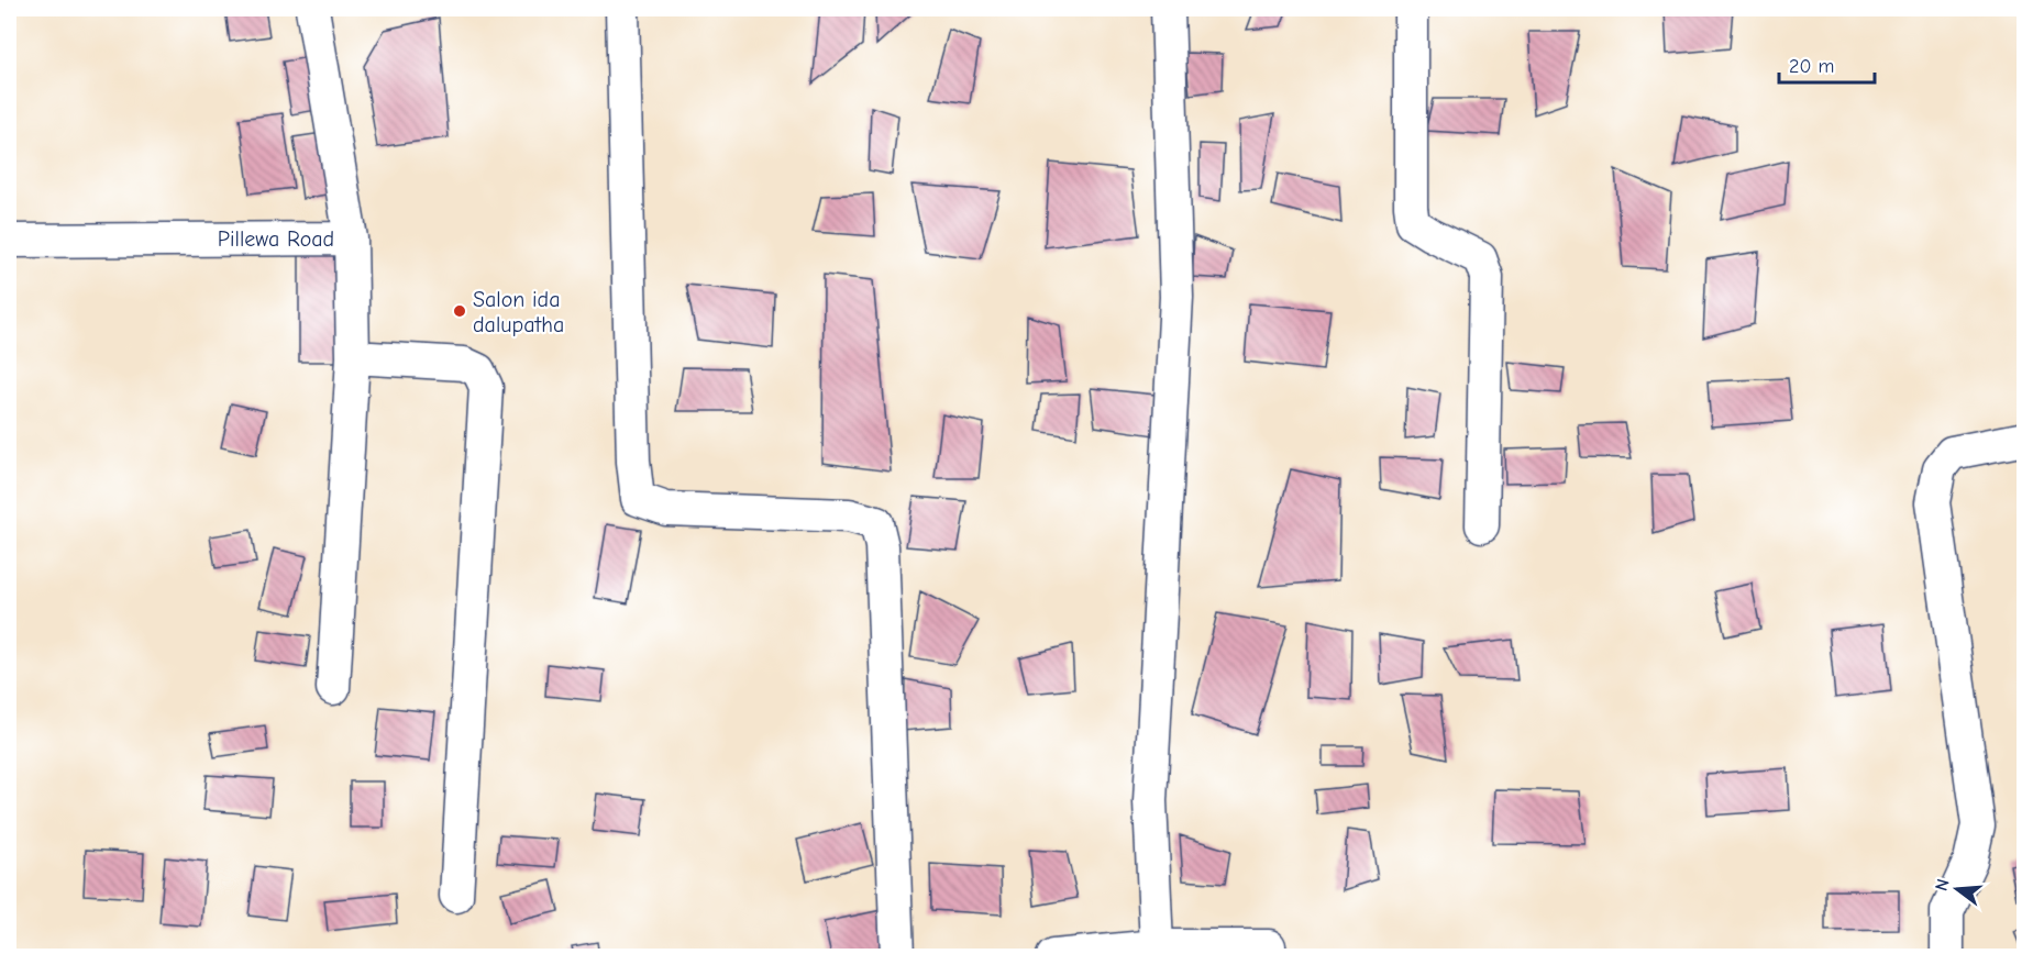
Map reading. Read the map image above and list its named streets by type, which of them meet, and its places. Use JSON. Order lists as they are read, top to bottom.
{
  "streets": {
    "street": ["Pillewa Road"]
  },
  "places": ["Salon ida dalupatha"],
  "scale_bar": "20 m",
  "north": "left"
}
